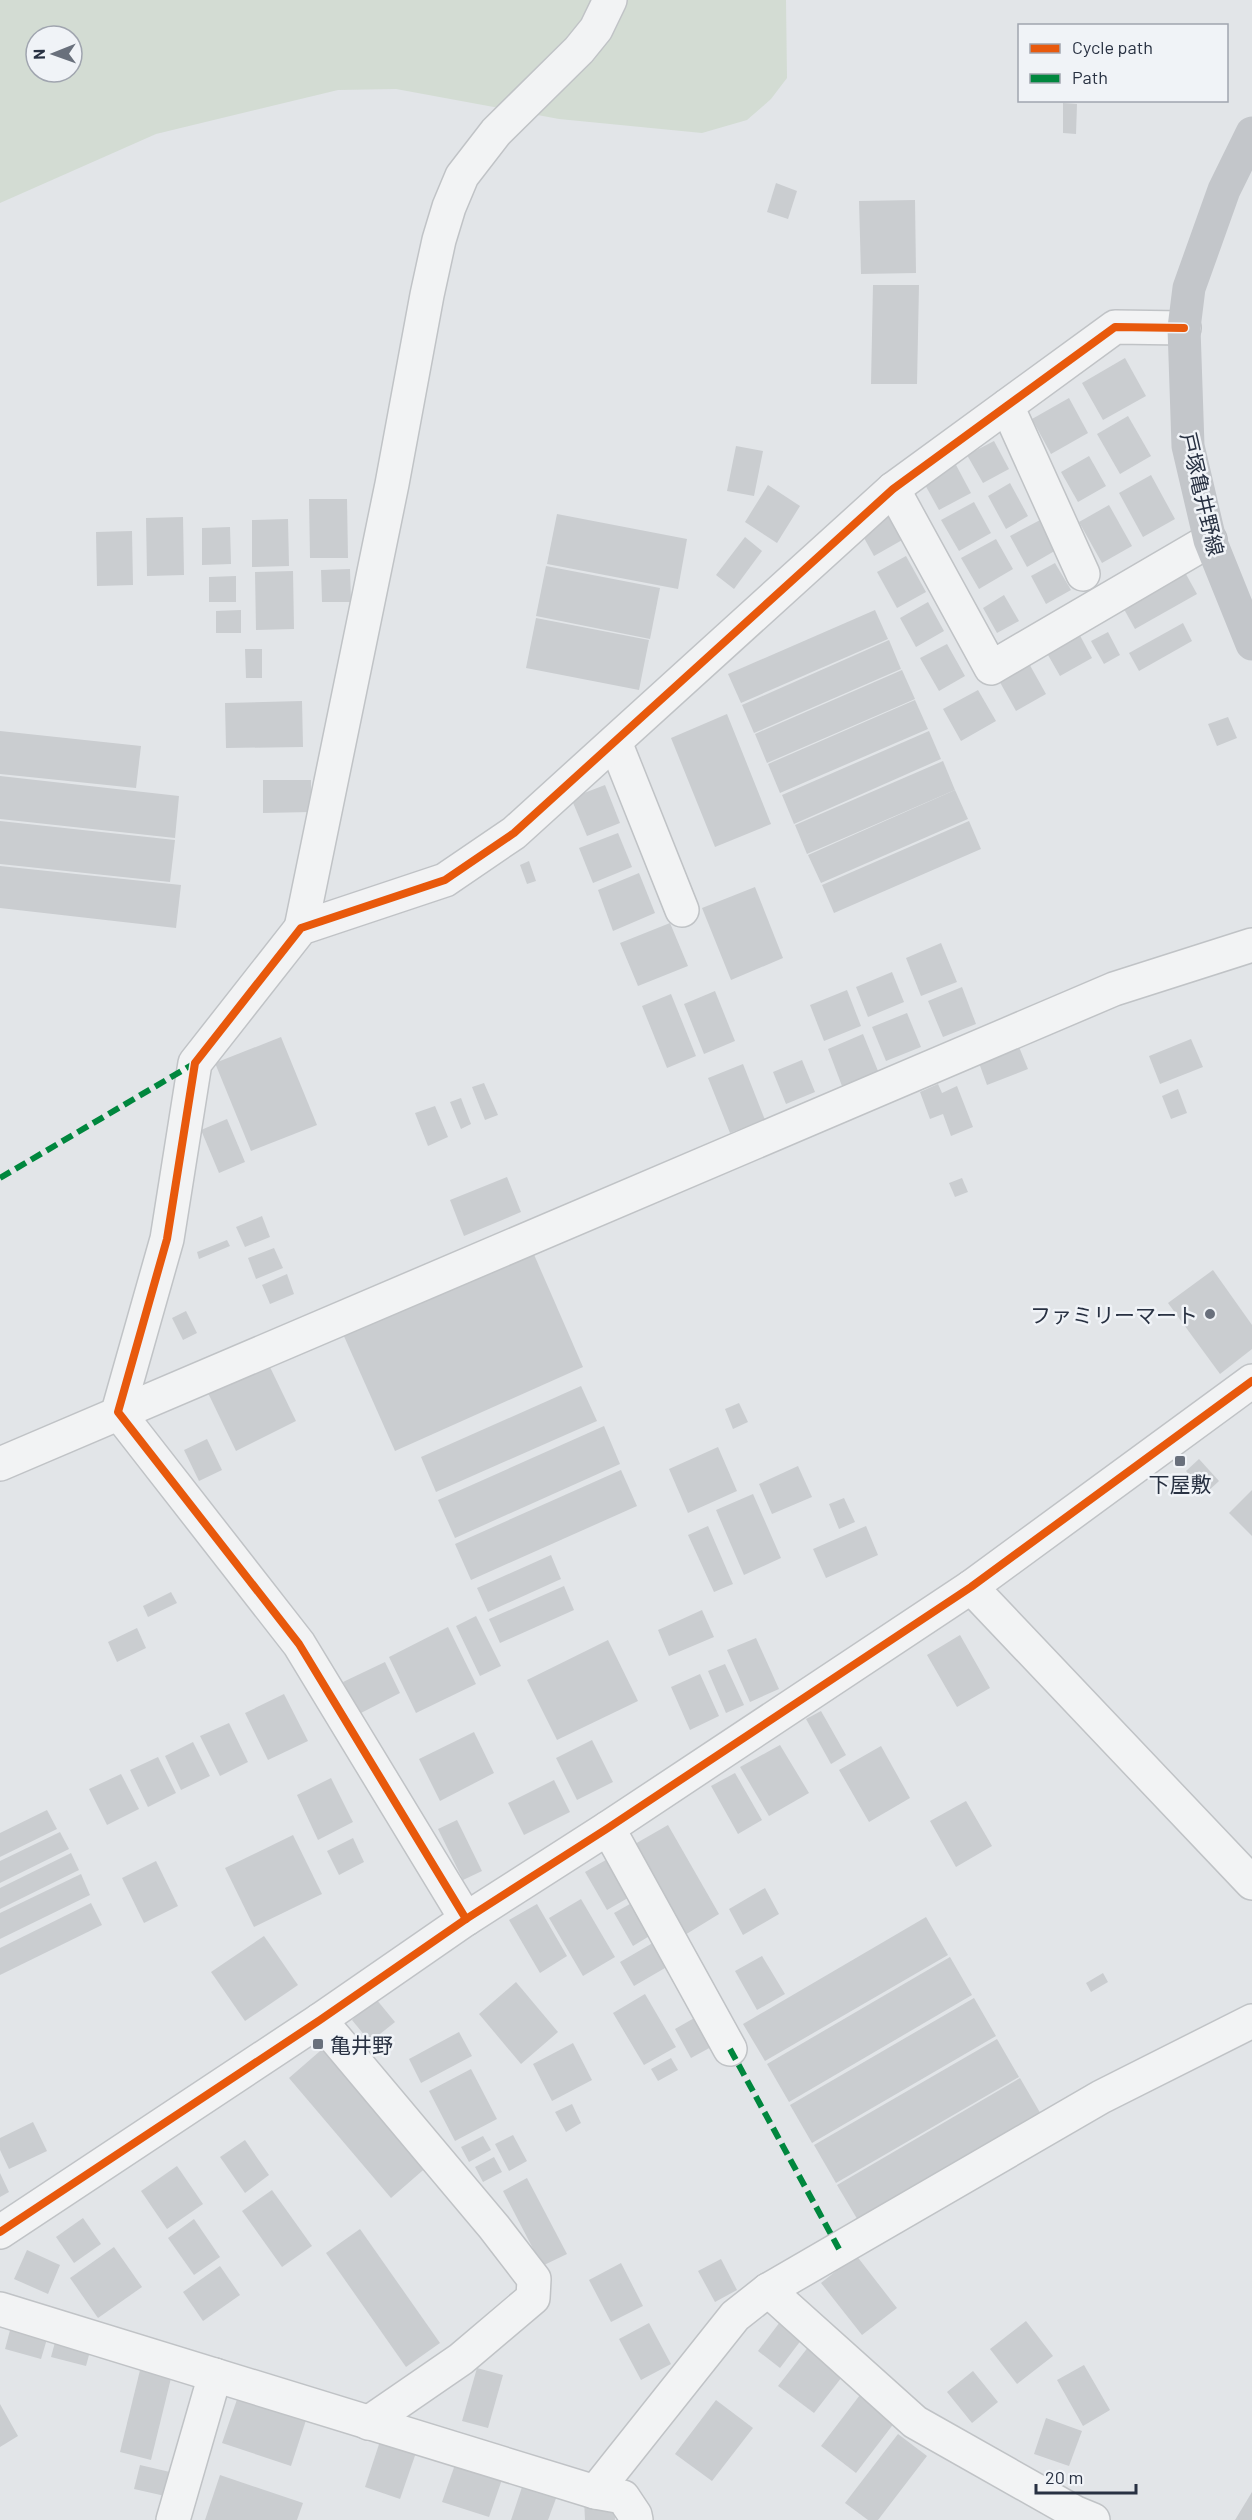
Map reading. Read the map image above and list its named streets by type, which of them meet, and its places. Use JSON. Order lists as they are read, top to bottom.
{
  "streets": {
    "main road": ["戸塚亀井野線"]
  },
  "places": {
    "other": ["ファミリーマート"],
    "transit": ["下屋敷", "亀井野"]
  },
  "legend": ["Cycle path", "Path"],
  "scale_bar": "20 m",
  "north": "left"
}
